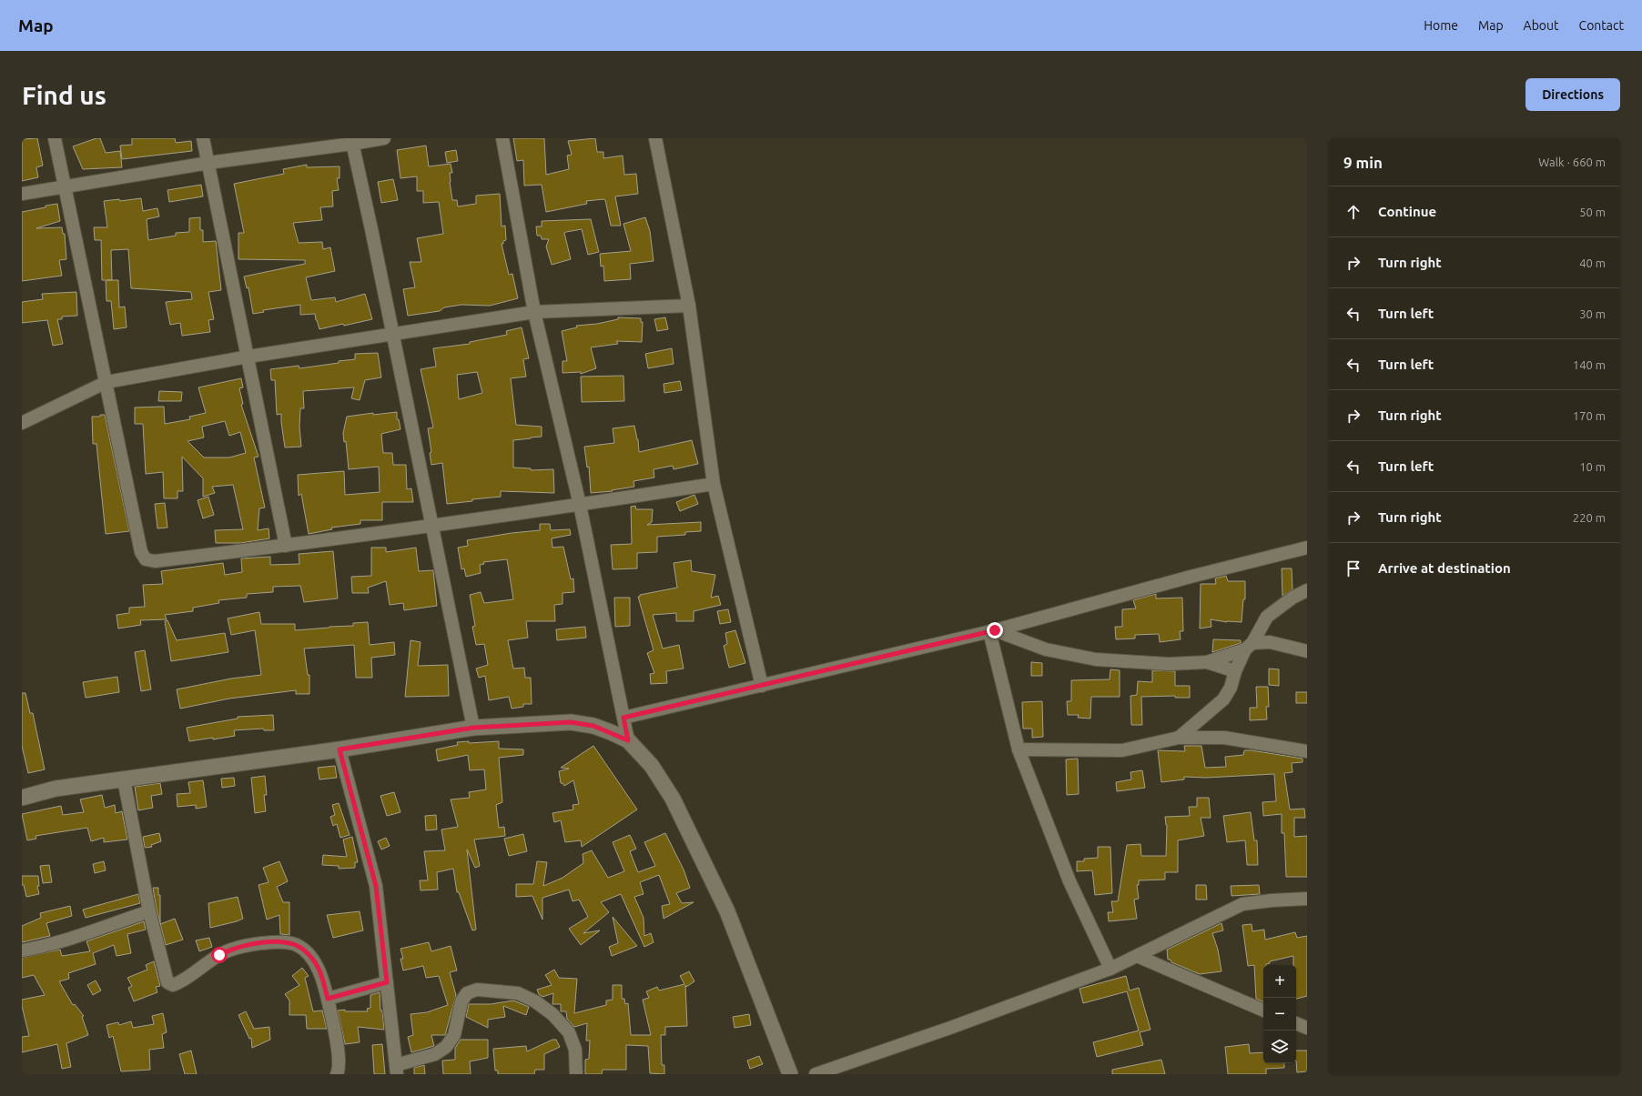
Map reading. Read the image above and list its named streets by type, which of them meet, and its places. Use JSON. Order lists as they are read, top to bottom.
{
  "page": {
    "header": "Map",
    "nav": [
      "Home",
      "Map",
      "About",
      "Contact"
    ],
    "buttons": "Directions",
    "title": "Find us",
    "heading": ["9 min", "Walk · 660 m"],
    "list": [
      ["Continue", "50 m"],
      ["Turn right", "40 m"],
      ["Turn left", "30 m"],
      ["Turn left", "140 m"],
      ["Turn right", "170 m"],
      ["Turn left", "10 m"],
      ["Turn right", "220 m"],
      "Arrive at destination"
    ],
    "map_buttons": ["+", "−"]
  }
}
